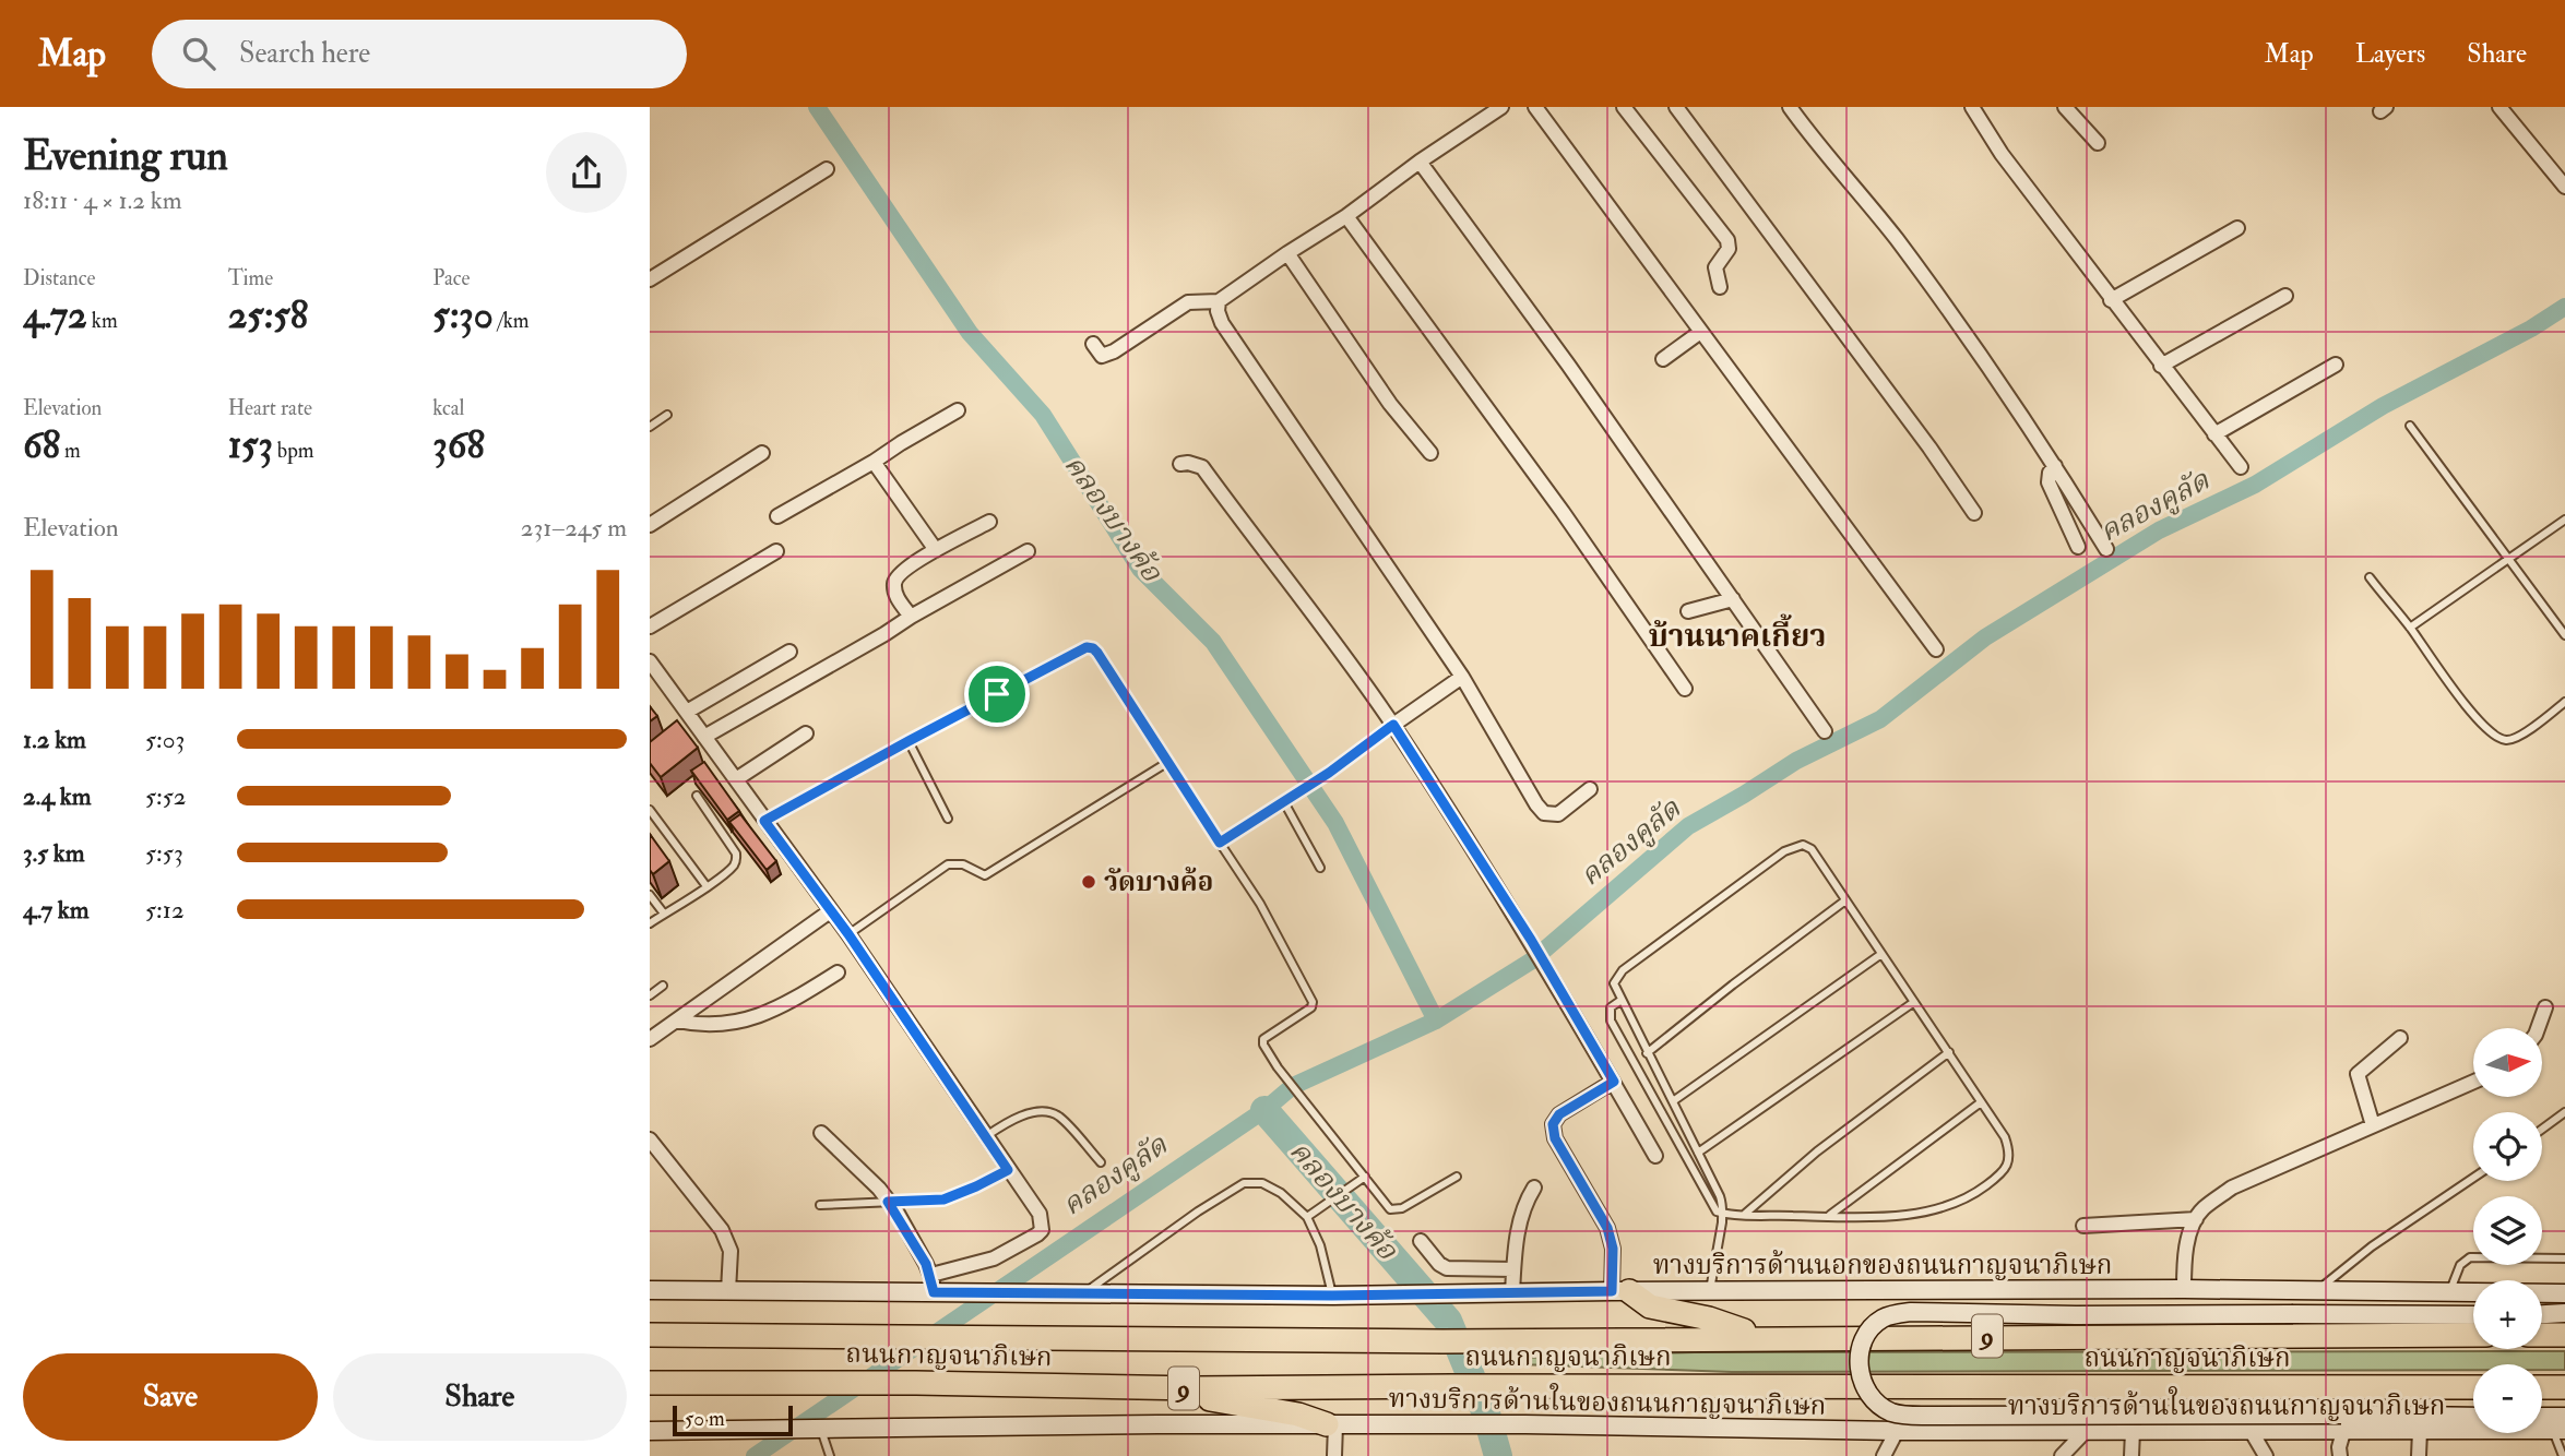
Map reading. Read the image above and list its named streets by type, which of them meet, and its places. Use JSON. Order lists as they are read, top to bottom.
{
  "streets": {
    "highway": ["9", "ถนนกาญจนาภิเษก"],
    "main road": ["ทางบริการด้านนอกของถนนกาญจนาภิเษก", "ทางบริการด้านในของถนนกาญจนาภิเษก"]
  },
  "districts": ["บ้านนาคเกี้ยว"],
  "water": ["คลองคูลัด", "คลองบางค้อ"],
  "places": ["วัดบางค้อ"],
  "scale_bar": "50 m",
  "north": "right",
  "page": {
    "header": "Map",
    "search": "Search here",
    "nav": ["Map", "Layers", "Share"],
    "heading": ["Evening run", "18:11 · 4 × 1.2 km"],
    "stats": [
      ["Distance", "4.72 km"],
      ["Time", "25:58"],
      ["Pace", "5:30 /km"],
      ["Elevation", "68 m"],
      ["Heart rate", "153 bpm"],
      ["kcal", "368"]
    ],
    "chart": ["Elevation", "231–245 m"],
    "list": [
      {
        "name": "1.2 km",
        "note": "5:03"
      },
      {
        "name": "2.4 km",
        "note": "5:52"
      },
      {
        "name": "3.5 km",
        "note": "5:53"
      },
      {
        "name": "4.7 km",
        "note": "5:12"
      }
    ],
    "map_buttons": ["+", "−"],
    "buttons": ["Save", "Share"],
    "scale": "50 m"
  }
}
